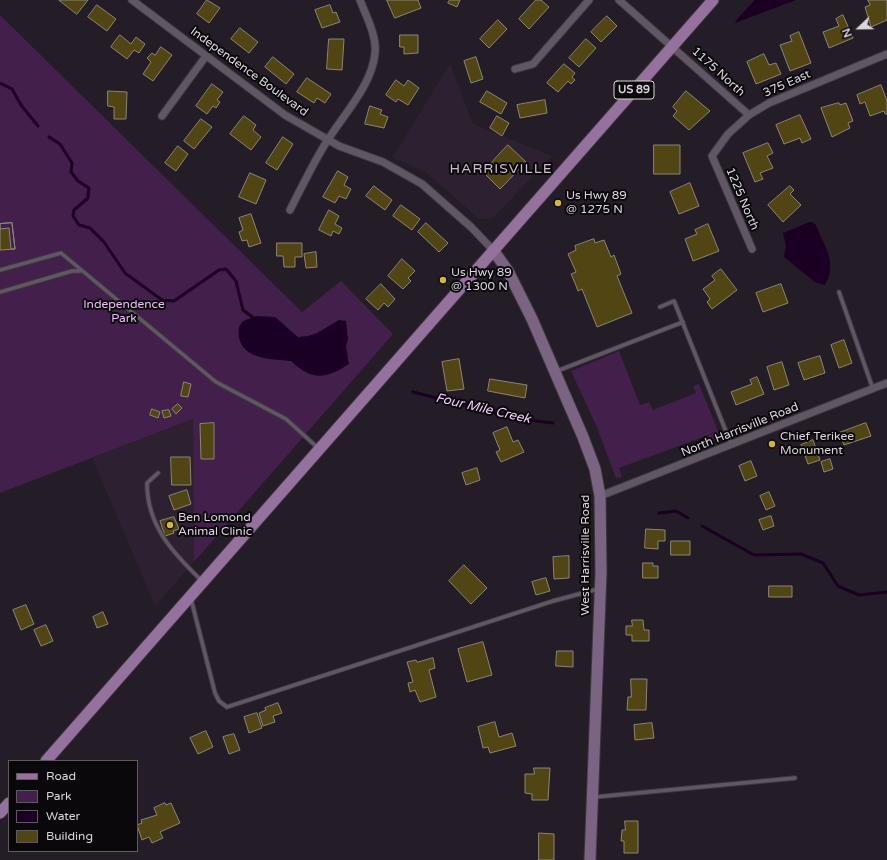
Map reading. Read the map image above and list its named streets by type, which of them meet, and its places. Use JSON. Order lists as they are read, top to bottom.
{
  "streets": {
    "main road": ["US 89", "West Harrisville Road"],
    "street": [
      "Independence Boulevard",
      "1175 North",
      "375 East",
      "1225 North",
      "North Harrisville Road"
    ]
  },
  "crossings": [
    ["Independence Boulevard", "US 89"],
    ["Independence Boulevard", "West Harrisville Road"],
    ["1175 North", "375 East"],
    ["1175 North", "US 89"],
    ["375 East", "1225 North"],
    ["US 89", "West Harrisville Road"],
    ["North Harrisville Road", "West Harrisville Road"]
  ],
  "districts": ["HARRISVILLE"],
  "water": ["Four Mile Creek"],
  "parks": ["Independence Park"],
  "places": [
    "Us Hwy 89 @ 1275 N",
    "Us Hwy 89 @ 1300 N",
    "Chief Terikee Monument",
    "Ben Lomond Animal Clinic"
  ],
  "legend": [
    "Road",
    "Park",
    "Water",
    "Building"
  ],
  "north": "left"
}
